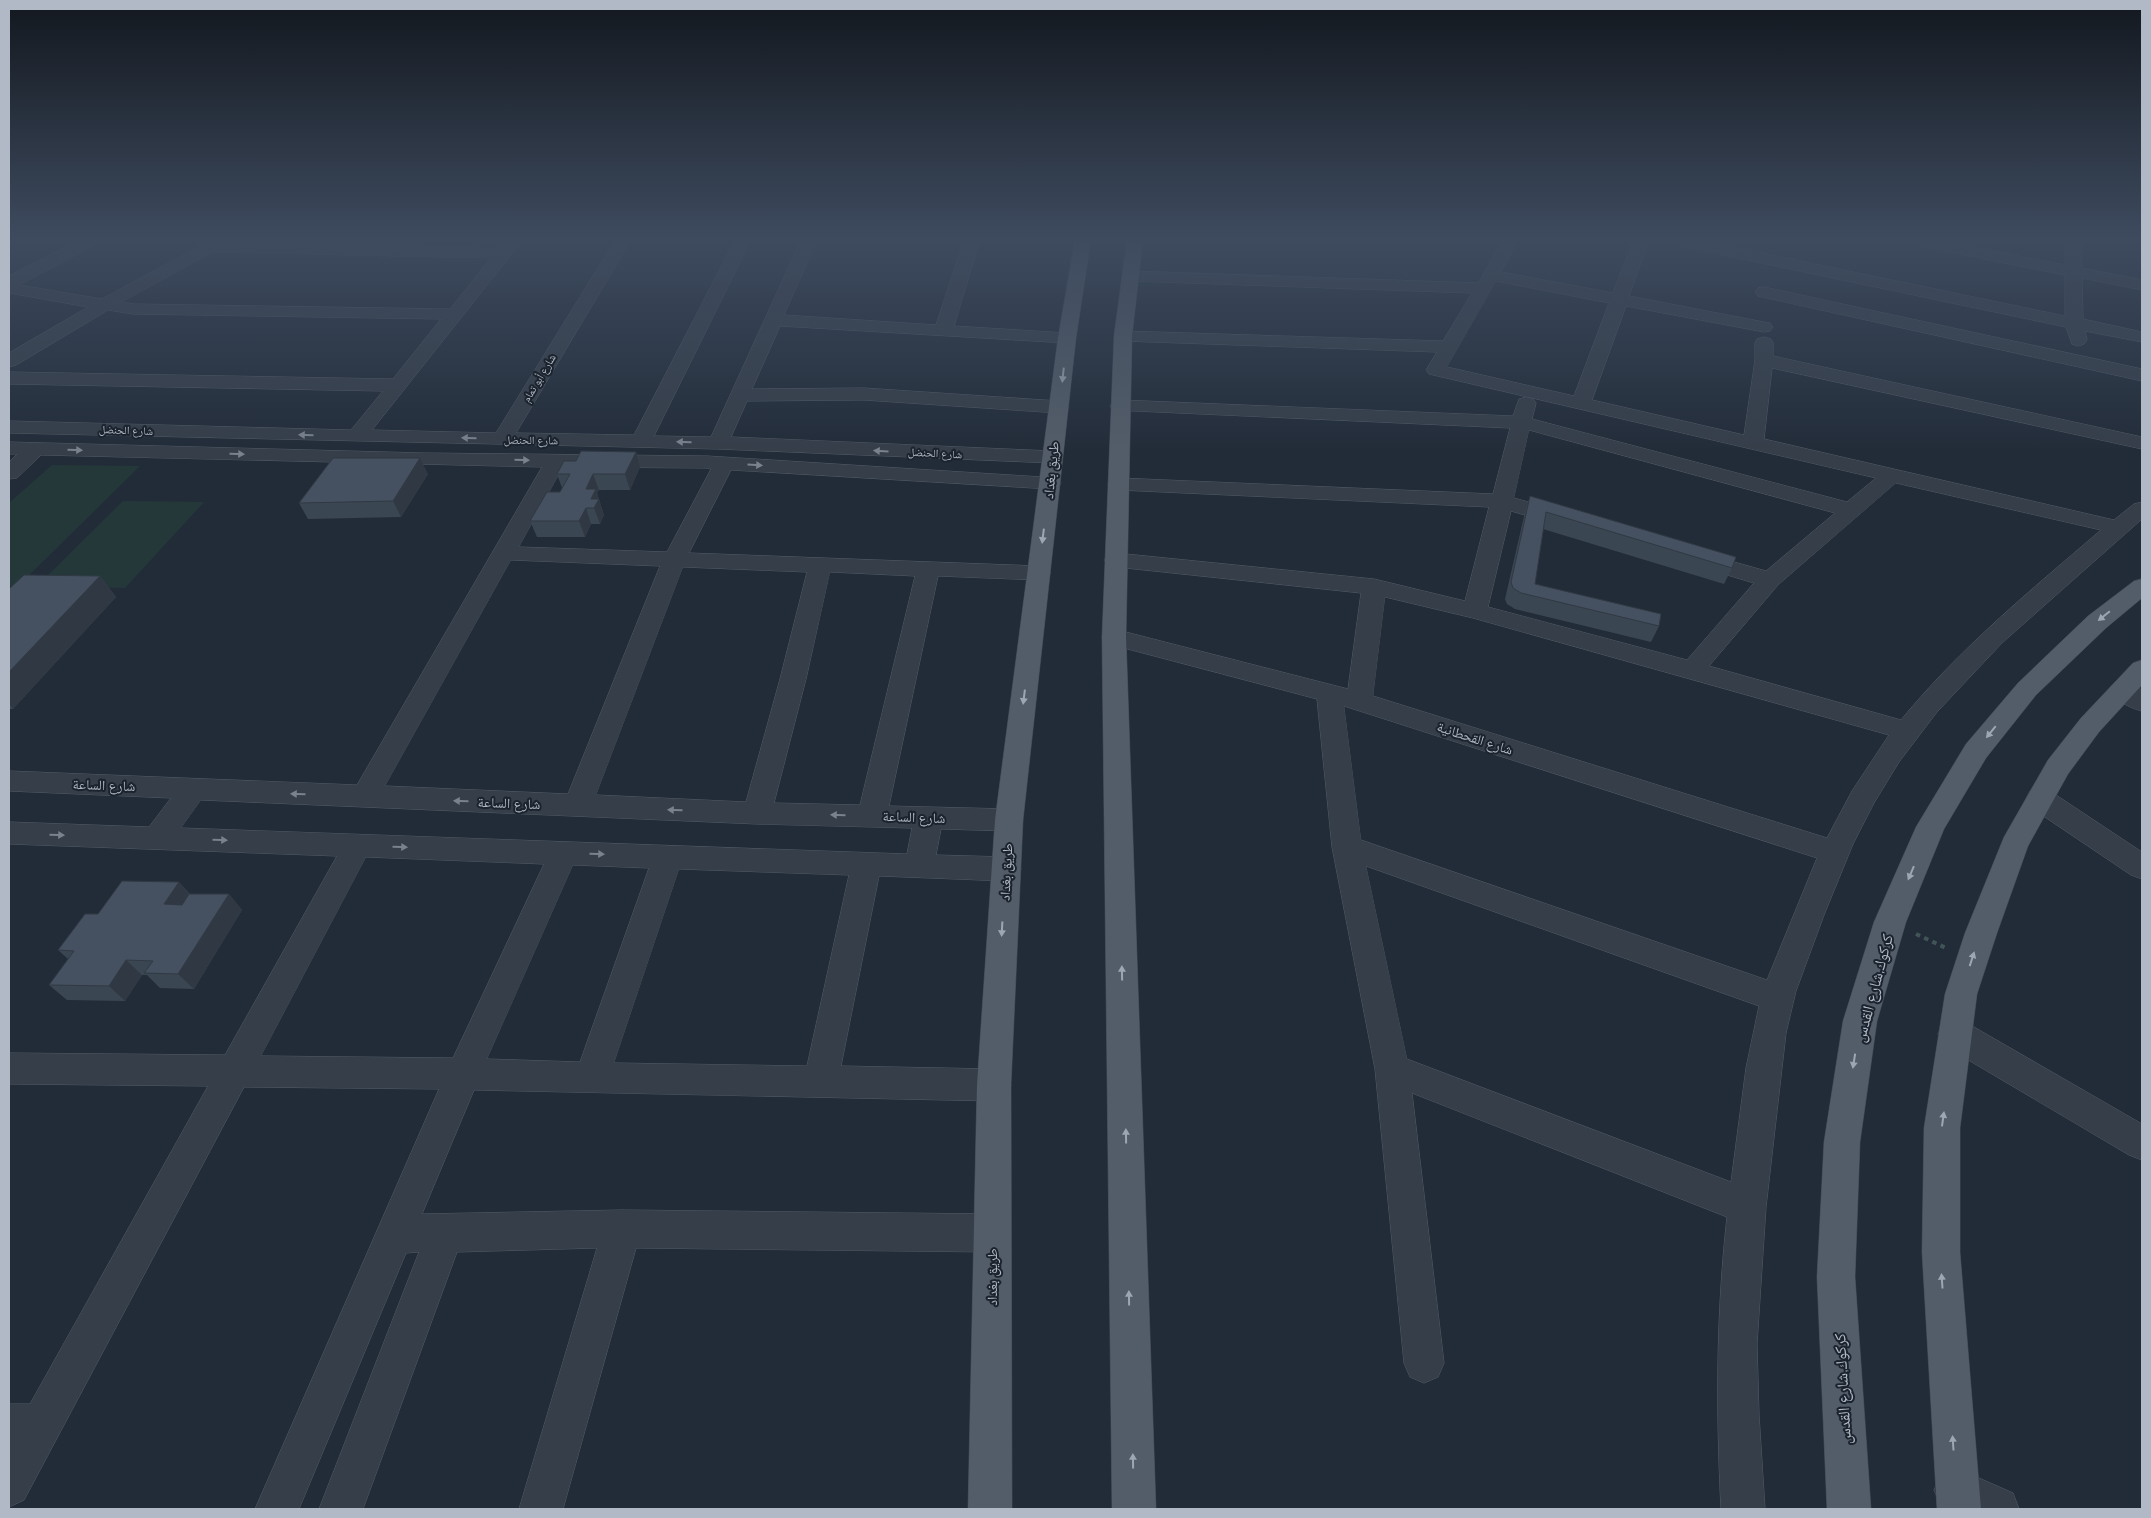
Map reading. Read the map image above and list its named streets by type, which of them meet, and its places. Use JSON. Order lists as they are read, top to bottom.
{
  "streets": {
    "main road": ["طريق بغداد", "كركوك,شارع القدس"],
    "street": [
      "شارع أبو تمام",
      "شارع الحنضل",
      "شارع القحطانية",
      "شارع الساعة"
    ]
  },
  "crossings": [
    ["شارع أبو تمام", "شارع الحنضل"],
    ["شارع الحنضل", "طريق بغداد"],
    ["طريق بغداد", "شارع الساعة"]
  ]
}
